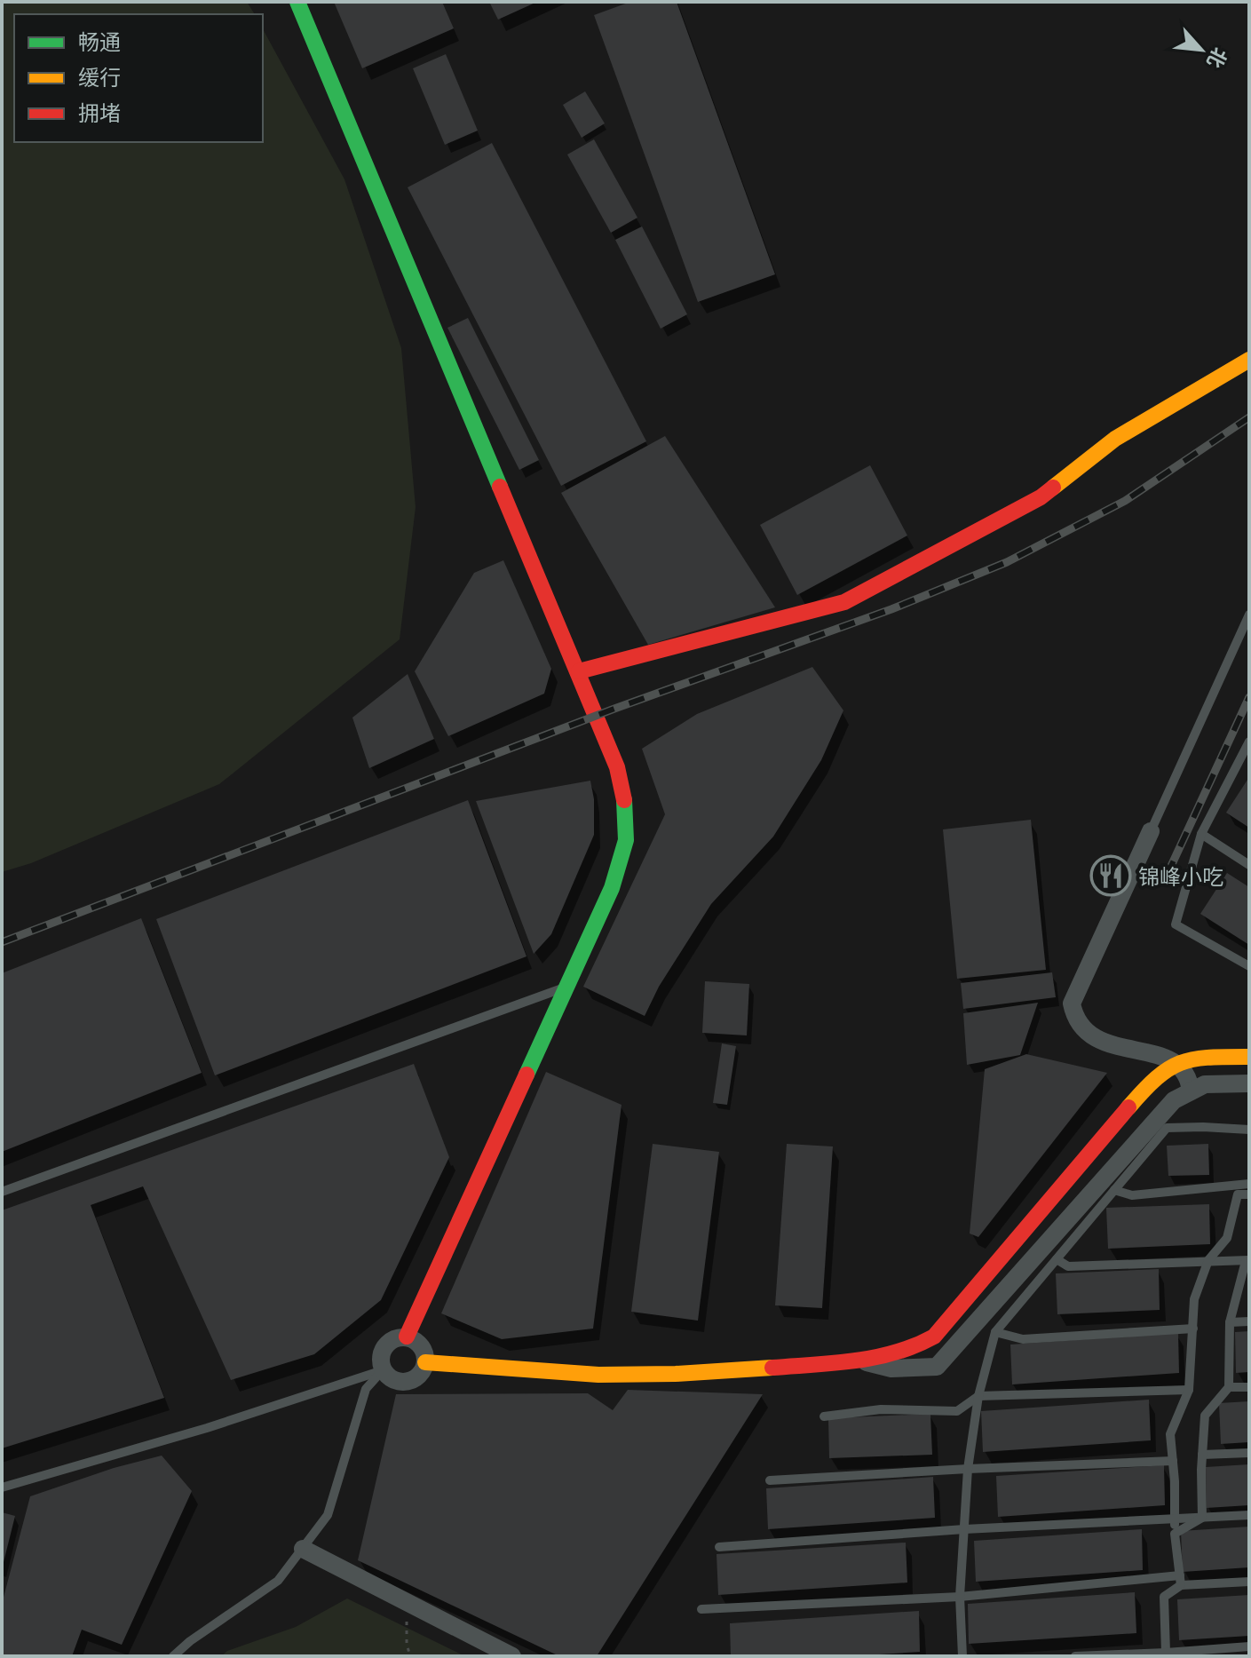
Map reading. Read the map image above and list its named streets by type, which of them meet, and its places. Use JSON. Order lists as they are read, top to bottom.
{
  "places": {
    "restaurant": ["锦峰小吃"]
  },
  "legend": ["畅通", "缓行", "拥堵"],
  "north": "bottom right"
}
